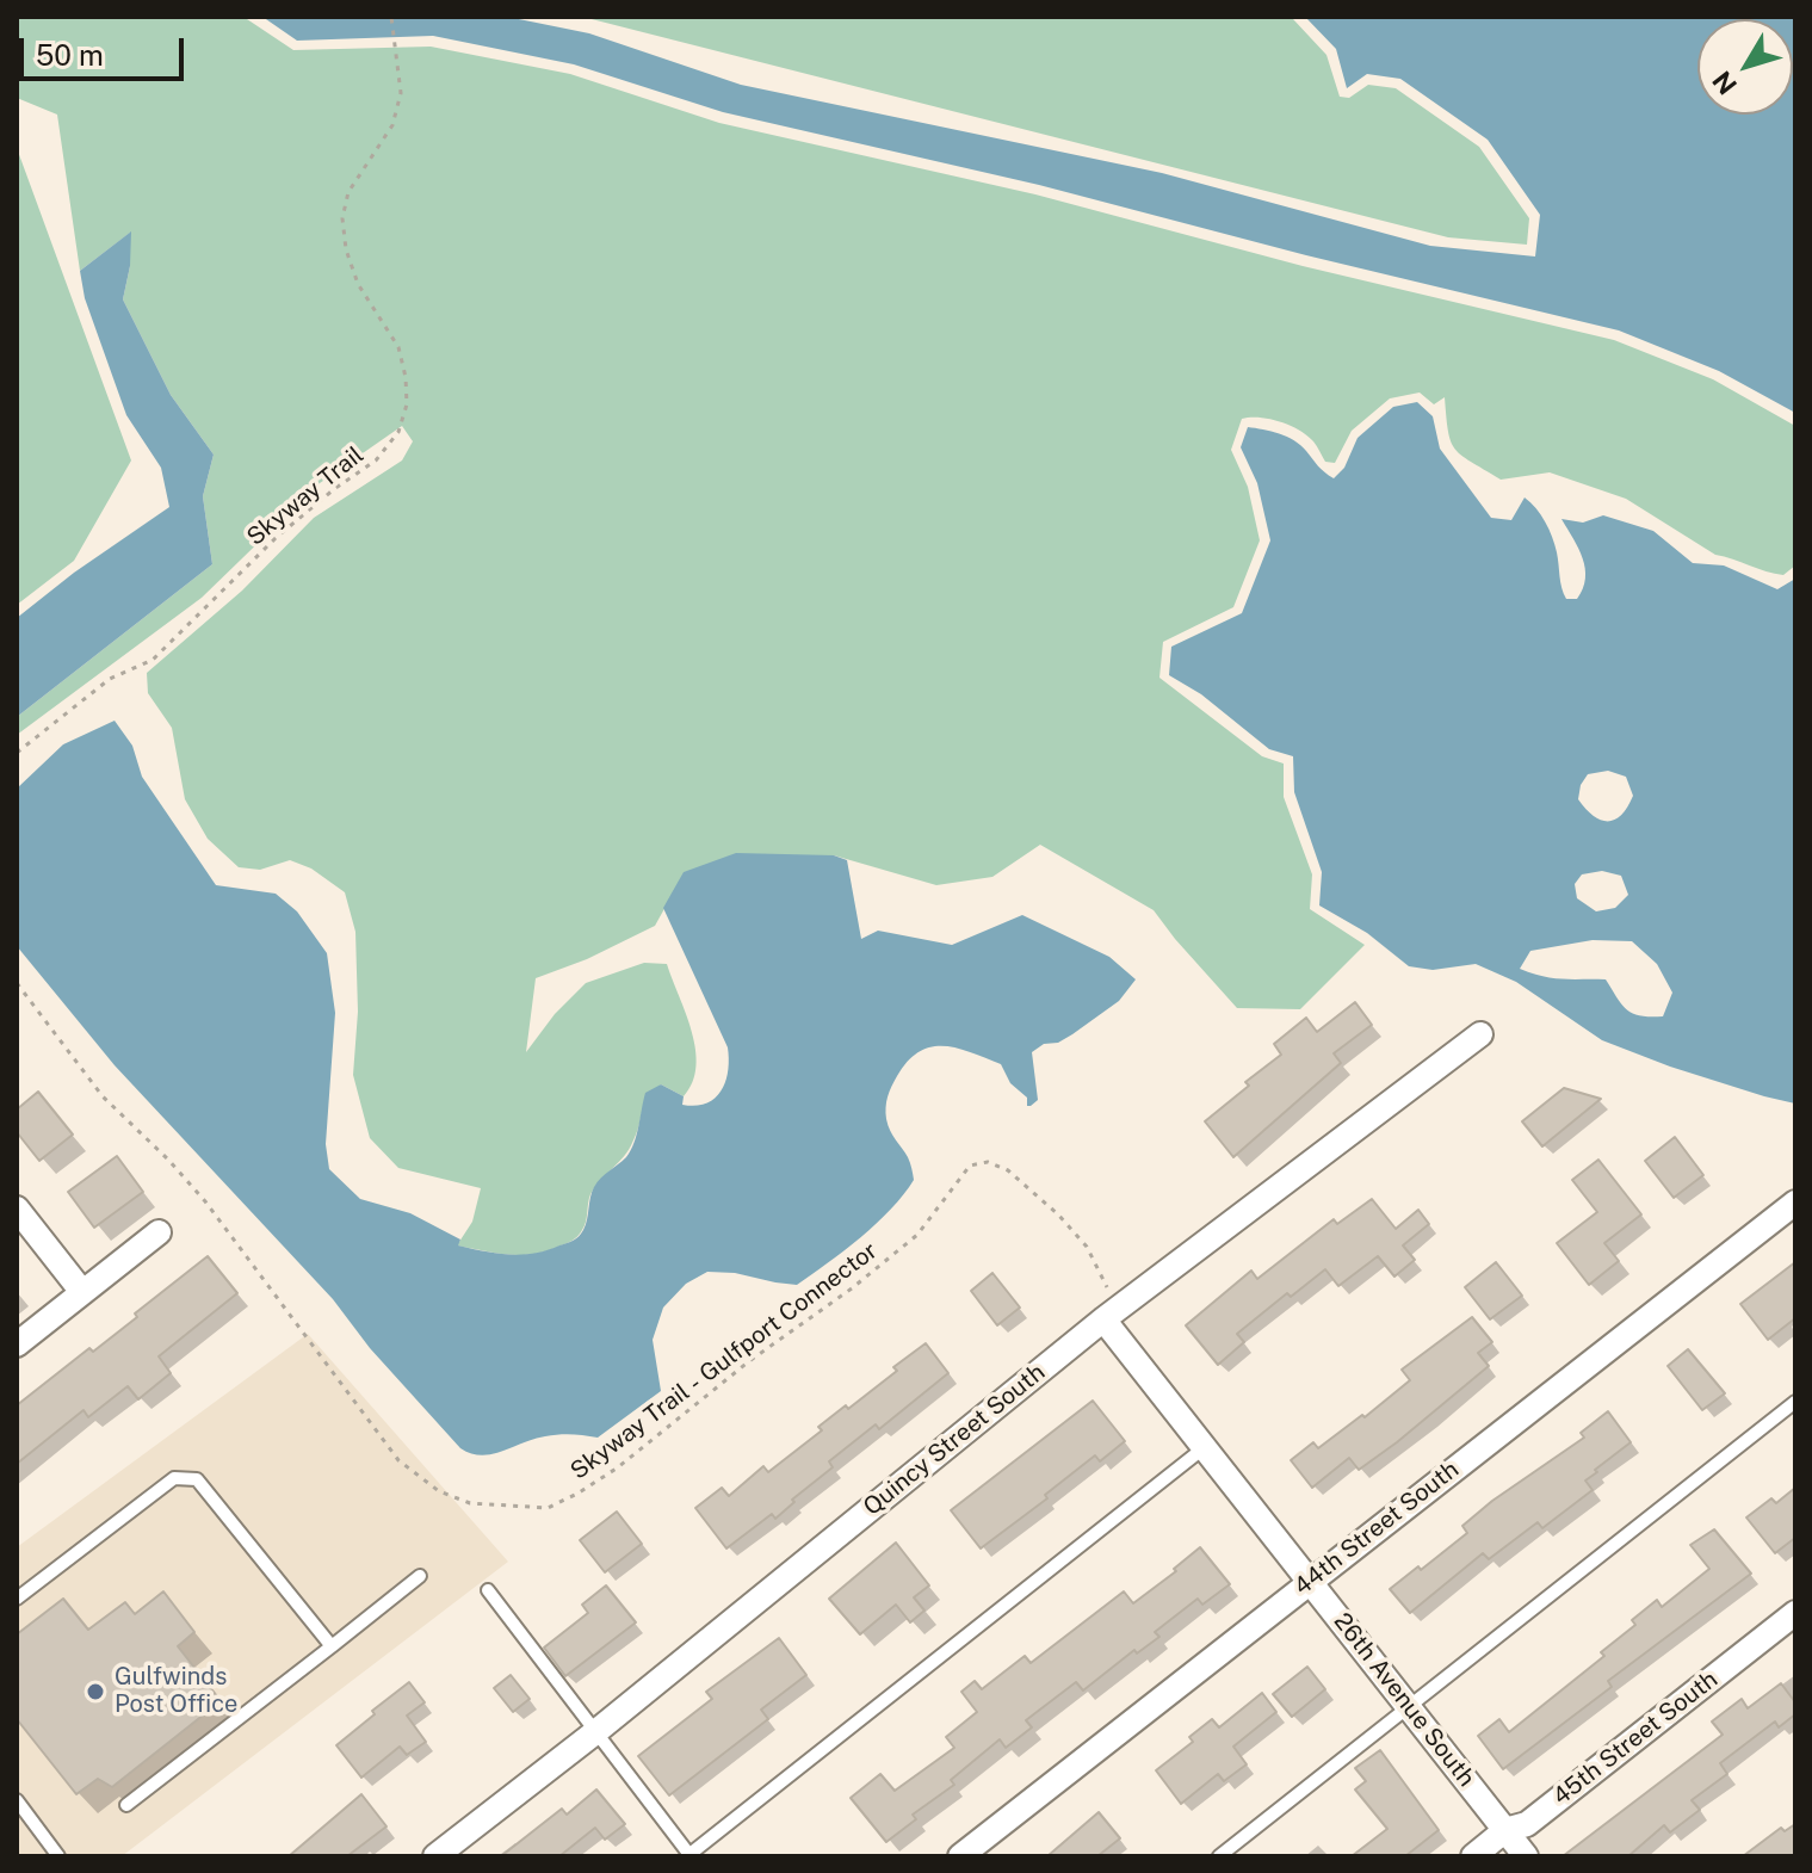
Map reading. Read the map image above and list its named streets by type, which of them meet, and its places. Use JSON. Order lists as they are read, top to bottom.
{
  "streets": {
    "street": [
      "Quincy Street South",
      "44th Street South",
      "26th Avenue South",
      "45th Street South"
    ],
    "path": ["Skyway Trail", "Skyway Trail - Gulfport Connector"]
  },
  "crossings": [
    ["Skyway Trail - Gulfport Connector", "Quincy Street South"],
    ["Skyway Trail - Gulfport Connector", "26th Avenue South"],
    ["Quincy Street South", "26th Avenue South"],
    ["44th Street South", "26th Avenue South"],
    ["26th Avenue South", "45th Street South"]
  ],
  "places": ["Gulfwinds Post Office"],
  "scale_bar": "50 m",
  "north": "bottom left"
}
